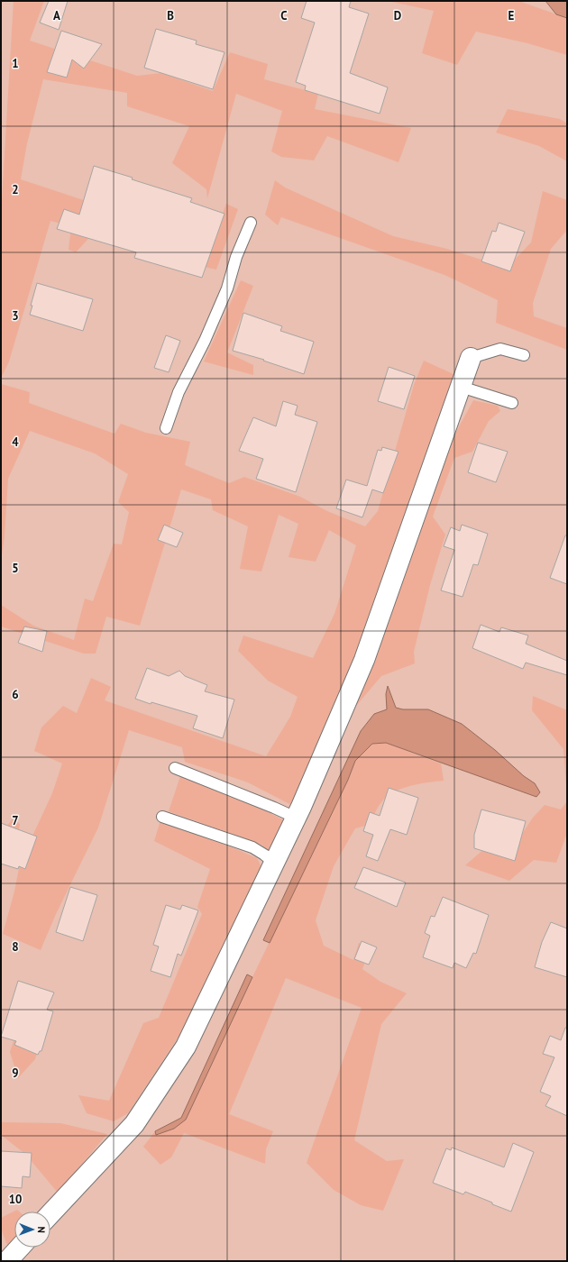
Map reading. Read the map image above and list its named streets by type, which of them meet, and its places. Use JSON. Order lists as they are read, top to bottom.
{
  "north": "right",
  "grid": {
    "columns": [
      "A",
      "B",
      "C",
      "D",
      "E"
    ],
    "rows": [
      "1",
      "2",
      "3",
      "4",
      "5",
      "6",
      "7",
      "8",
      "9",
      "10"
    ]
  }
}
